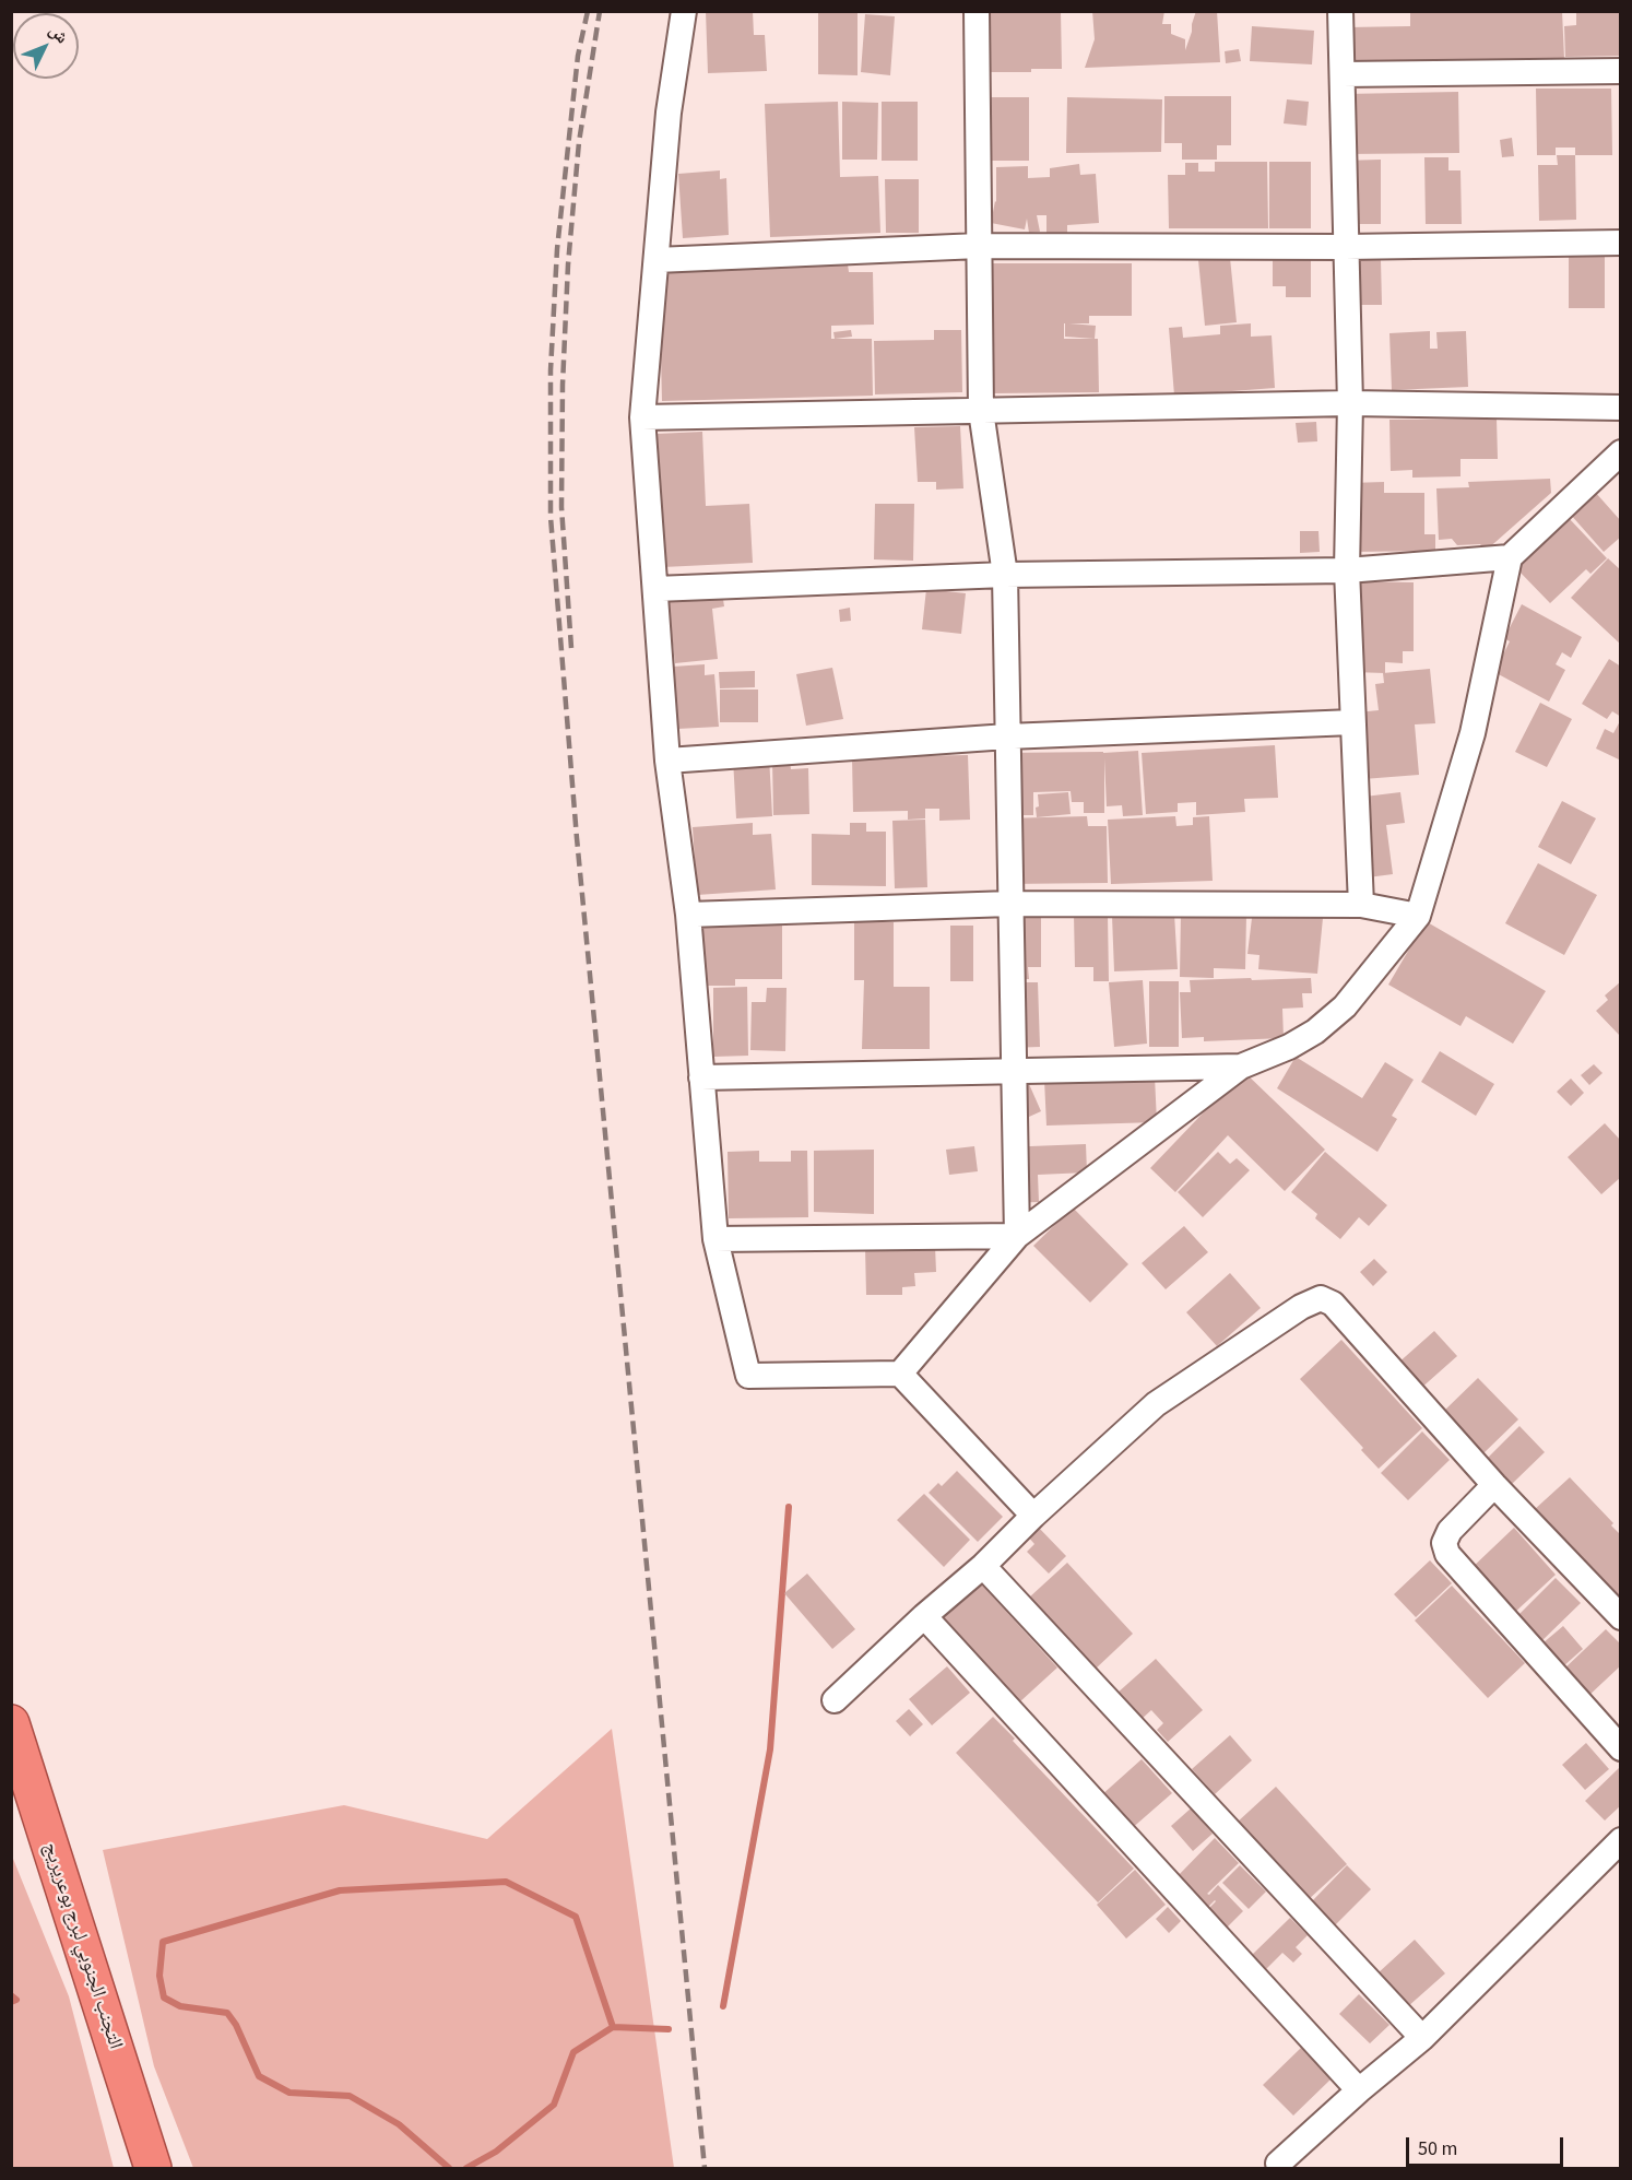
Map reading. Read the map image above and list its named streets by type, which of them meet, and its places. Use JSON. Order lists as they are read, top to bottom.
{
  "streets": {
    "highway": ["التجنب الجنوبي لبرج بوعريريج"]
  },
  "scale_bar": "50 m",
  "north": "top right"
}
